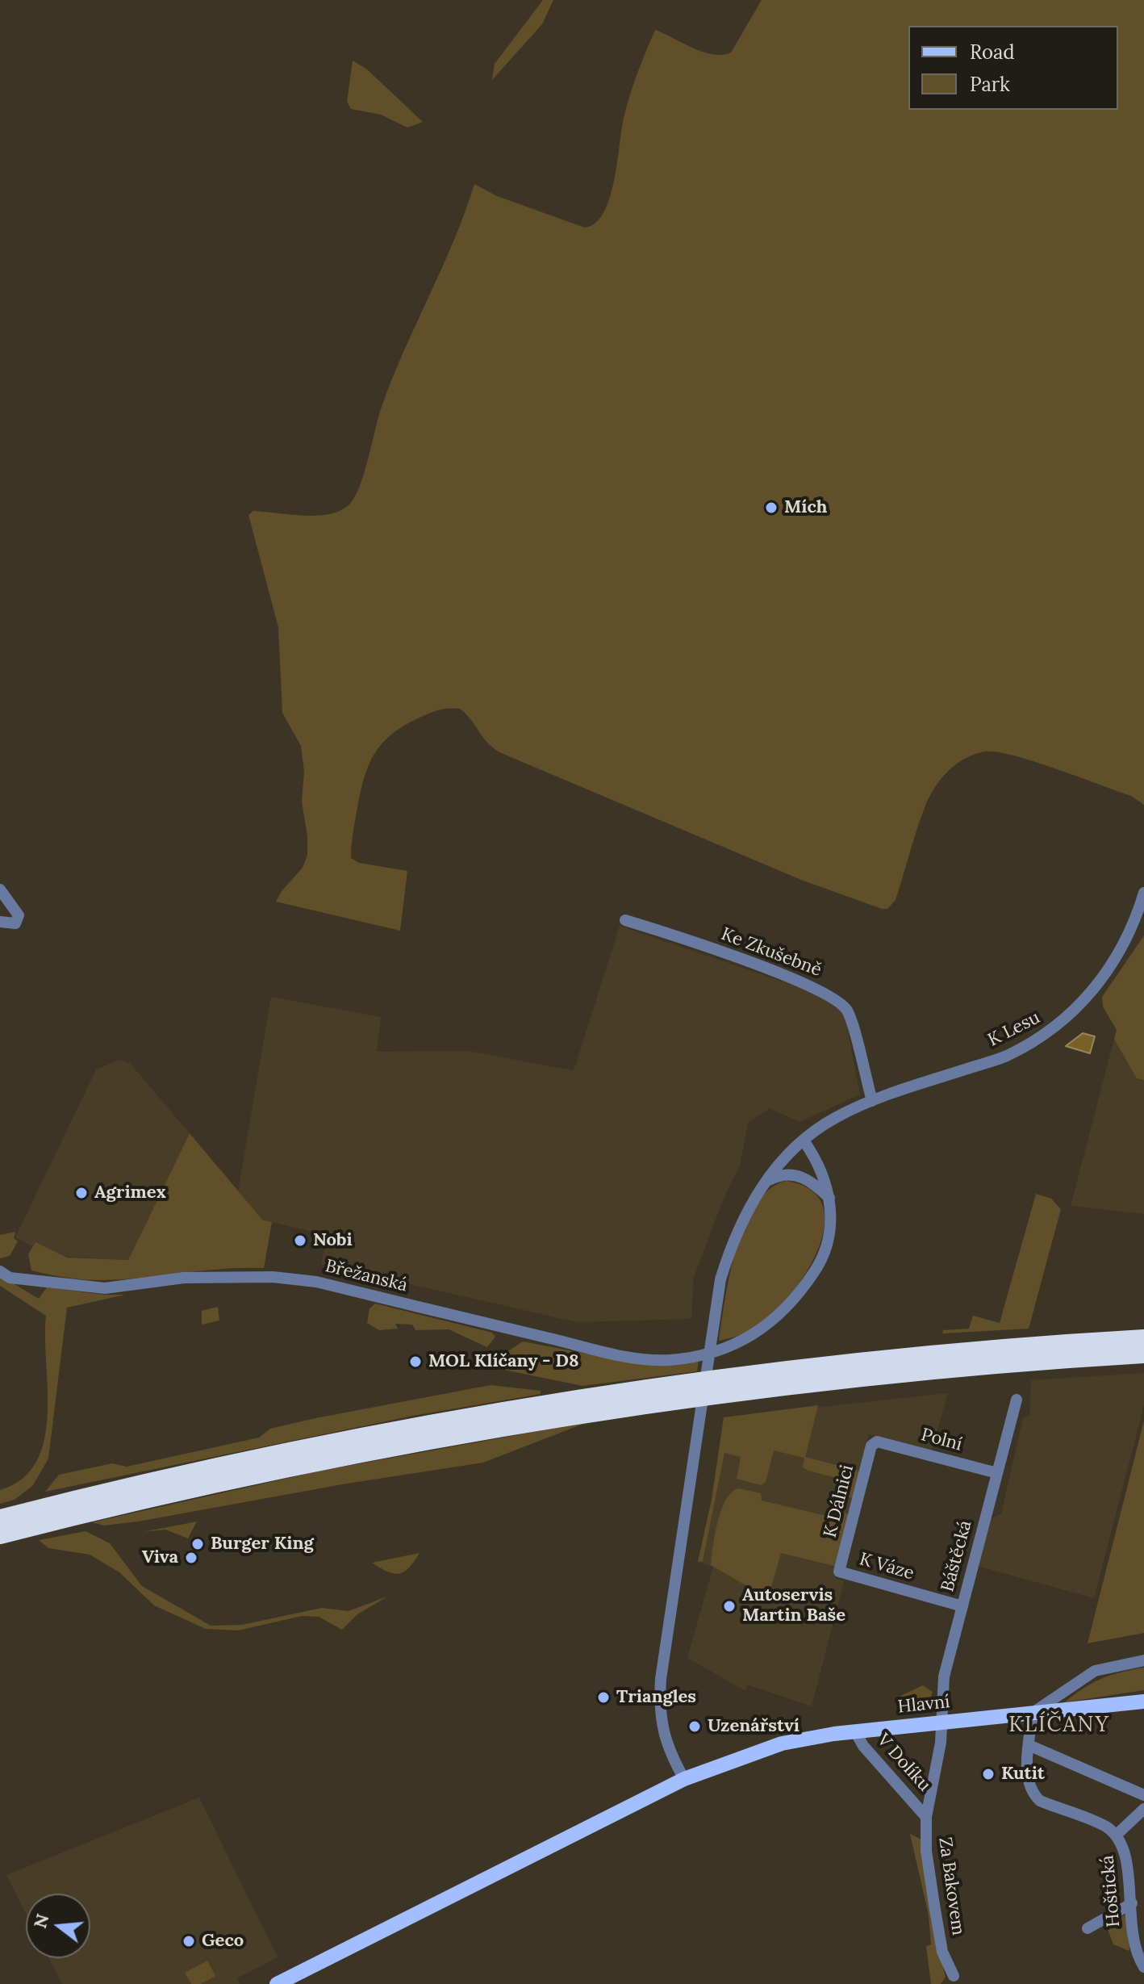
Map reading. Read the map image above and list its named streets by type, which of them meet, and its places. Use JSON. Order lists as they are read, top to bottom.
{
  "streets": {
    "main road": ["Hlavní"],
    "street": [
      "Ke Zkušebně",
      "K Lesu",
      "Břežanská",
      "Polní",
      "K Dálnici",
      "Báštěcká",
      "K Váze",
      "V Dolíku",
      "Za Bakovem",
      "Hoštická"
    ]
  },
  "crossings": [
    ["Ke Zkušebně", "K Lesu"],
    ["K Lesu", "Břežanská"],
    ["Polní", "K Dálnici"],
    ["Polní", "Báštěcká"],
    ["K Dálnici", "K Váze"],
    ["Báštěcká", "K Váze"],
    ["Báštěcká", "Hlavní"],
    ["Báštěcká", "Za Bakovem"],
    ["Hlavní", "V Dolíku"],
    ["Hlavní", "Za Bakovem"],
    ["Hlavní", "Hoštická"],
    ["V Dolíku", "Za Bakovem"]
  ],
  "districts": ["KLÍČANY"],
  "places": [
    "Mích",
    "Agrimex",
    "Nobi",
    "MOL Klíčany - D8",
    "Burger King",
    "Viva",
    "Autoservis Martin Baše",
    "Triangles",
    "Uzenářství",
    "Kutit",
    "Geco"
  ],
  "legend": ["Road", "Park"],
  "north": "left"
}
